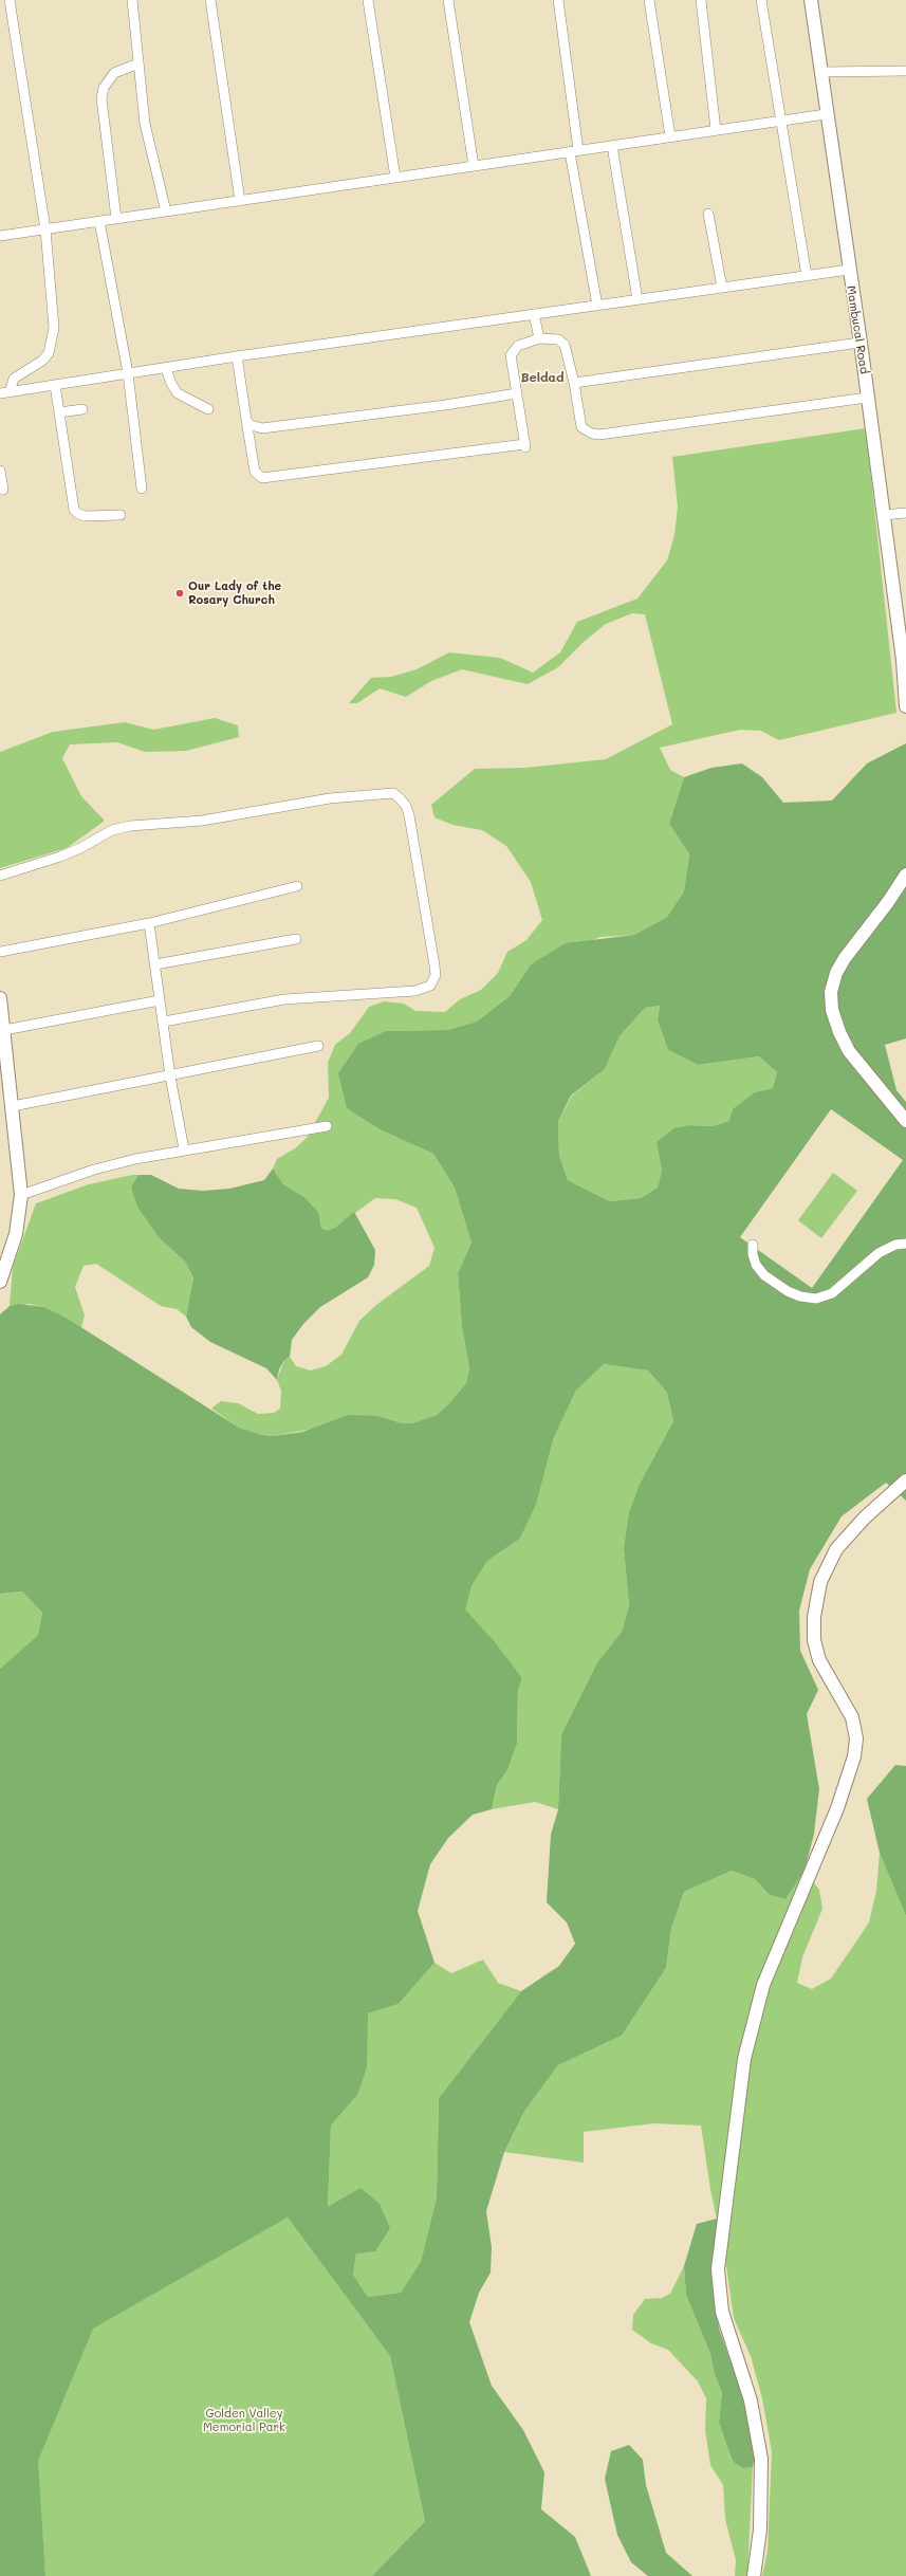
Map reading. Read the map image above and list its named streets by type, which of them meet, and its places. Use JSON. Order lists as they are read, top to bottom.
{
  "streets": {
    "main road": ["Mambucal Road"]
  },
  "districts": ["Beldad"],
  "parks": ["Golden Valley Memorial Park"],
  "places": ["Our Lady of the Rosary Church"]
}
